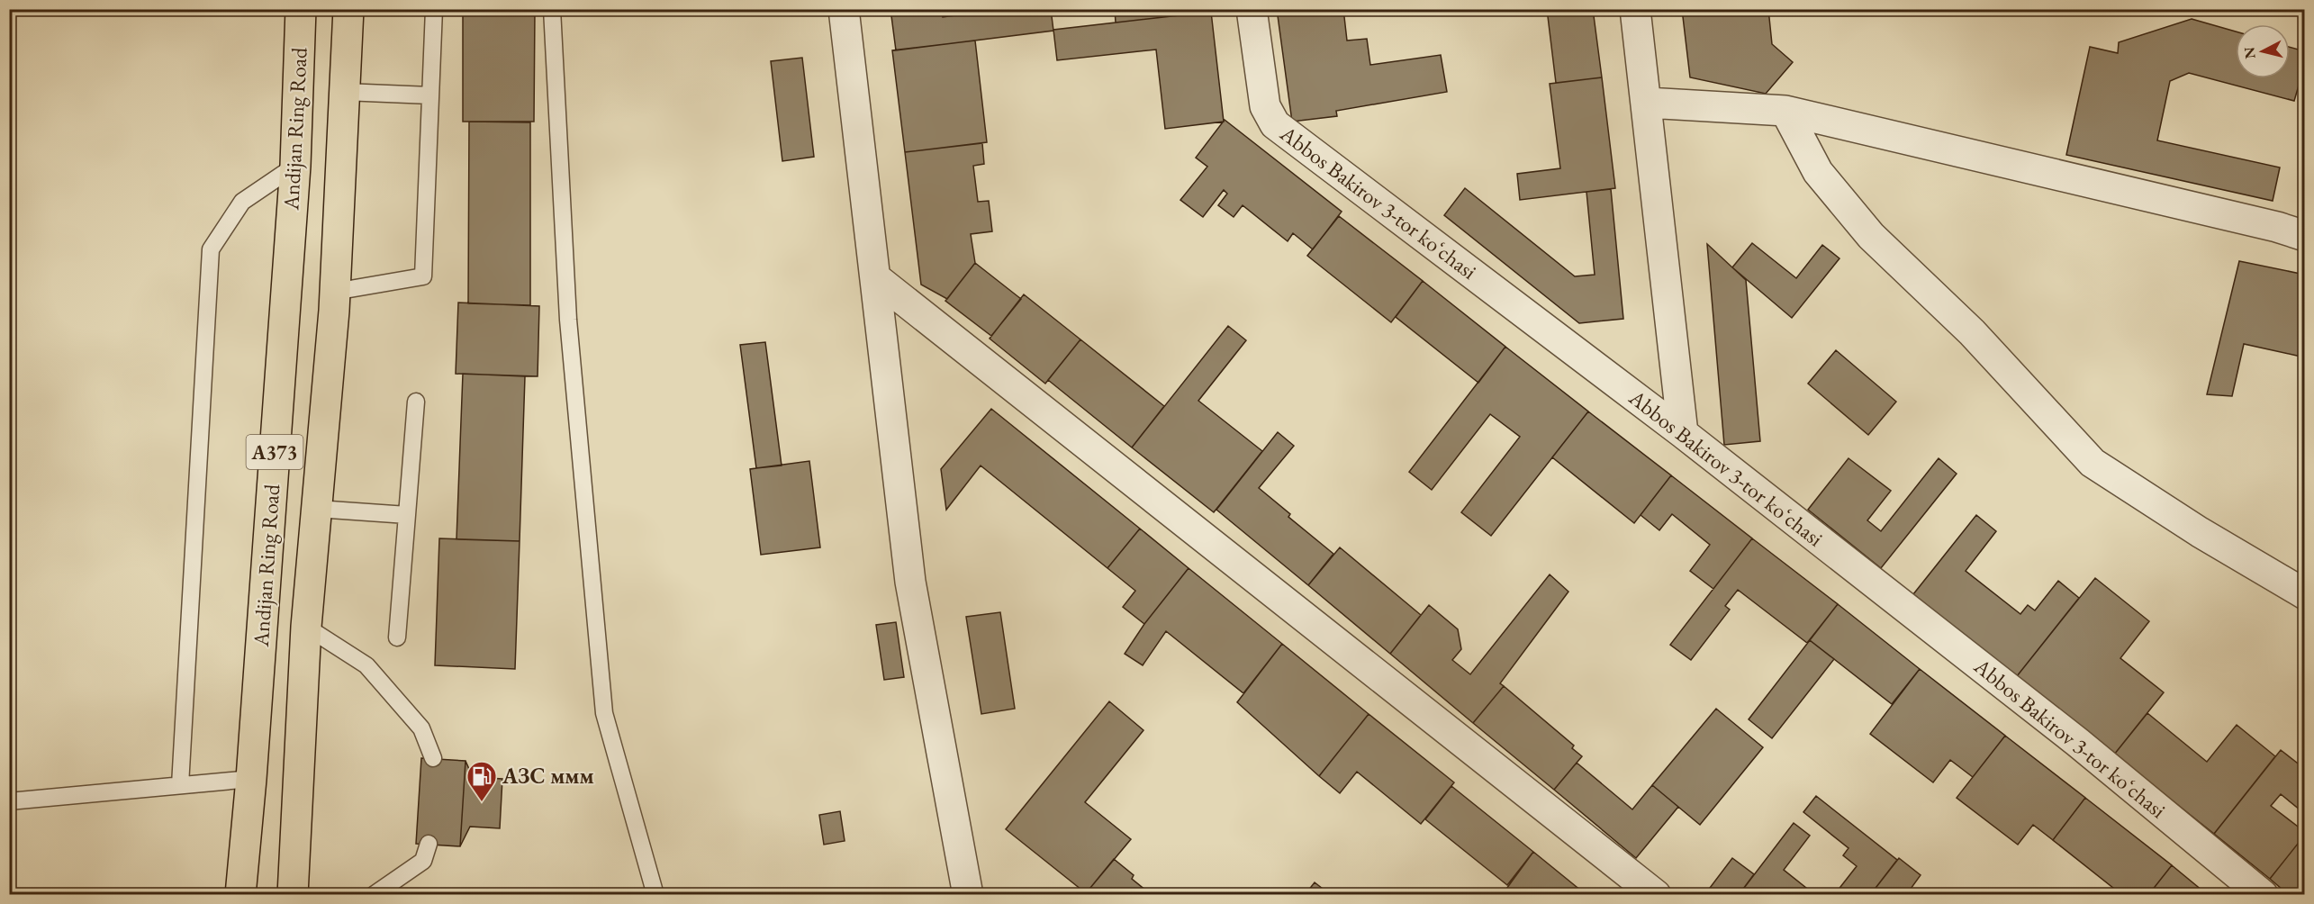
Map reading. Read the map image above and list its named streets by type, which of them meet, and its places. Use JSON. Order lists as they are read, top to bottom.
{
  "streets": {
    "highway": ["Andijan Ring Road", "A373"],
    "street": ["Abbos Bakirov 3-tor koʻchasi"]
  },
  "places": {
    "fuel station": ["АЗС ммм"]
  },
  "north": "left"
}
